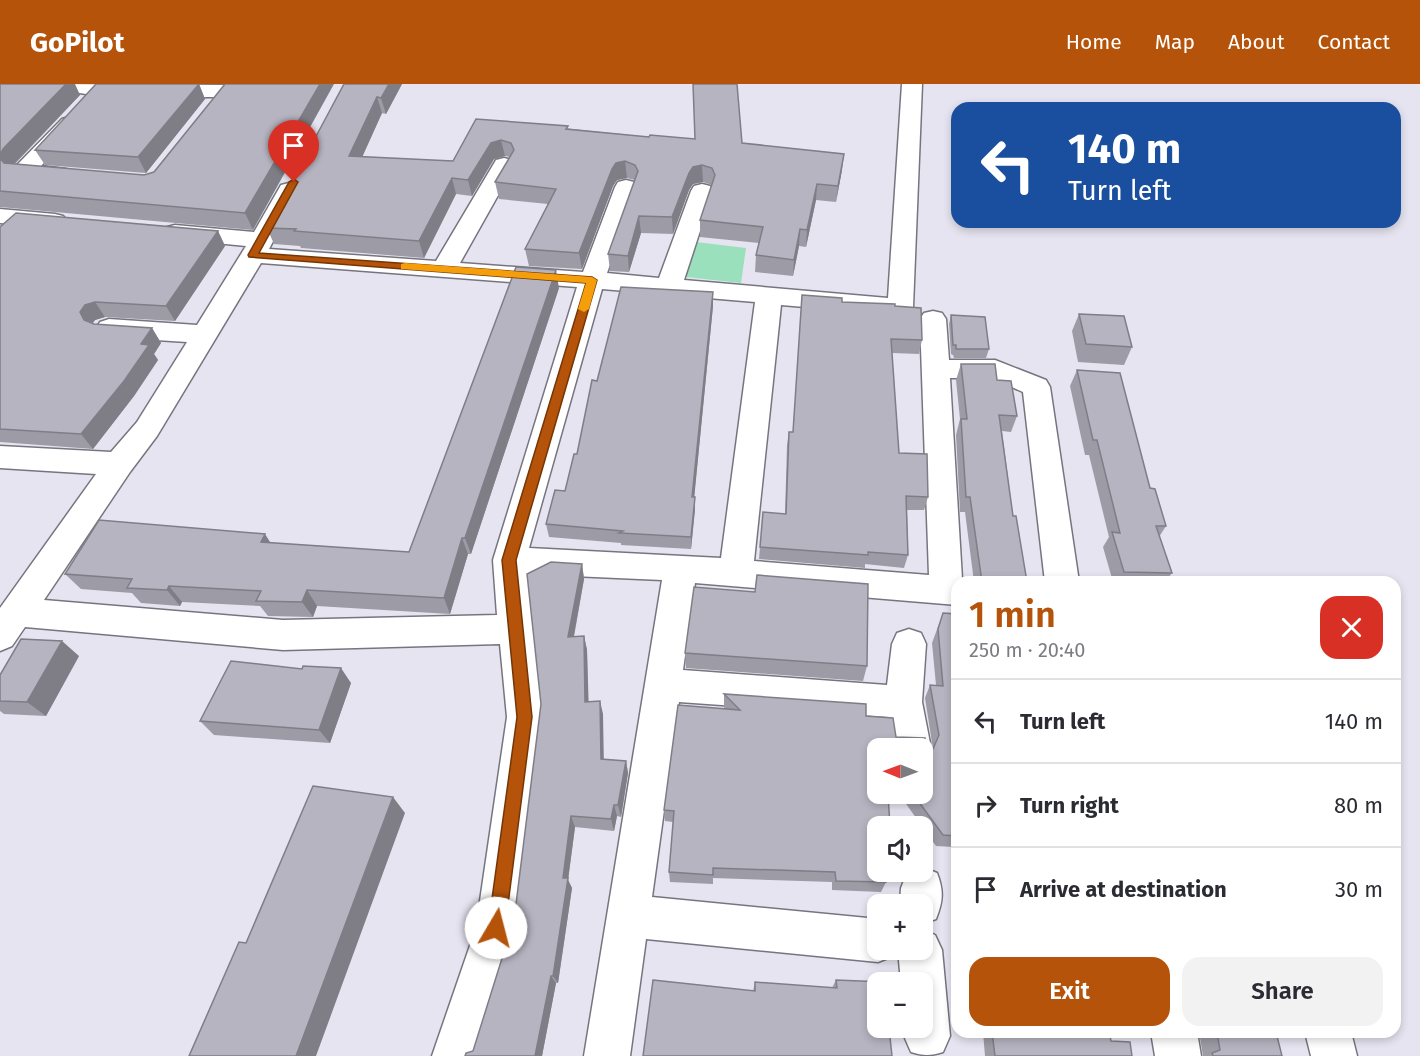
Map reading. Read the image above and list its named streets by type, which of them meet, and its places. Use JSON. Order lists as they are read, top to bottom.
{
  "north": "left",
  "page": {
    "header": "GoPilot",
    "nav": [
      "Home",
      "Map",
      "About",
      "Contact"
    ],
    "turn": ["140 m", "Turn left"],
    "heading": ["1 min", "250 m · 20:40"],
    "list": [
      {
        "name": "Turn left",
        "value": "140 m"
      },
      {
        "name": "Turn right",
        "value": "80 m"
      },
      {
        "name": "Arrive at destination",
        "value": "30 m"
      }
    ],
    "map_buttons": ["+", "−"],
    "buttons": ["Exit", "Share"]
  }
}
